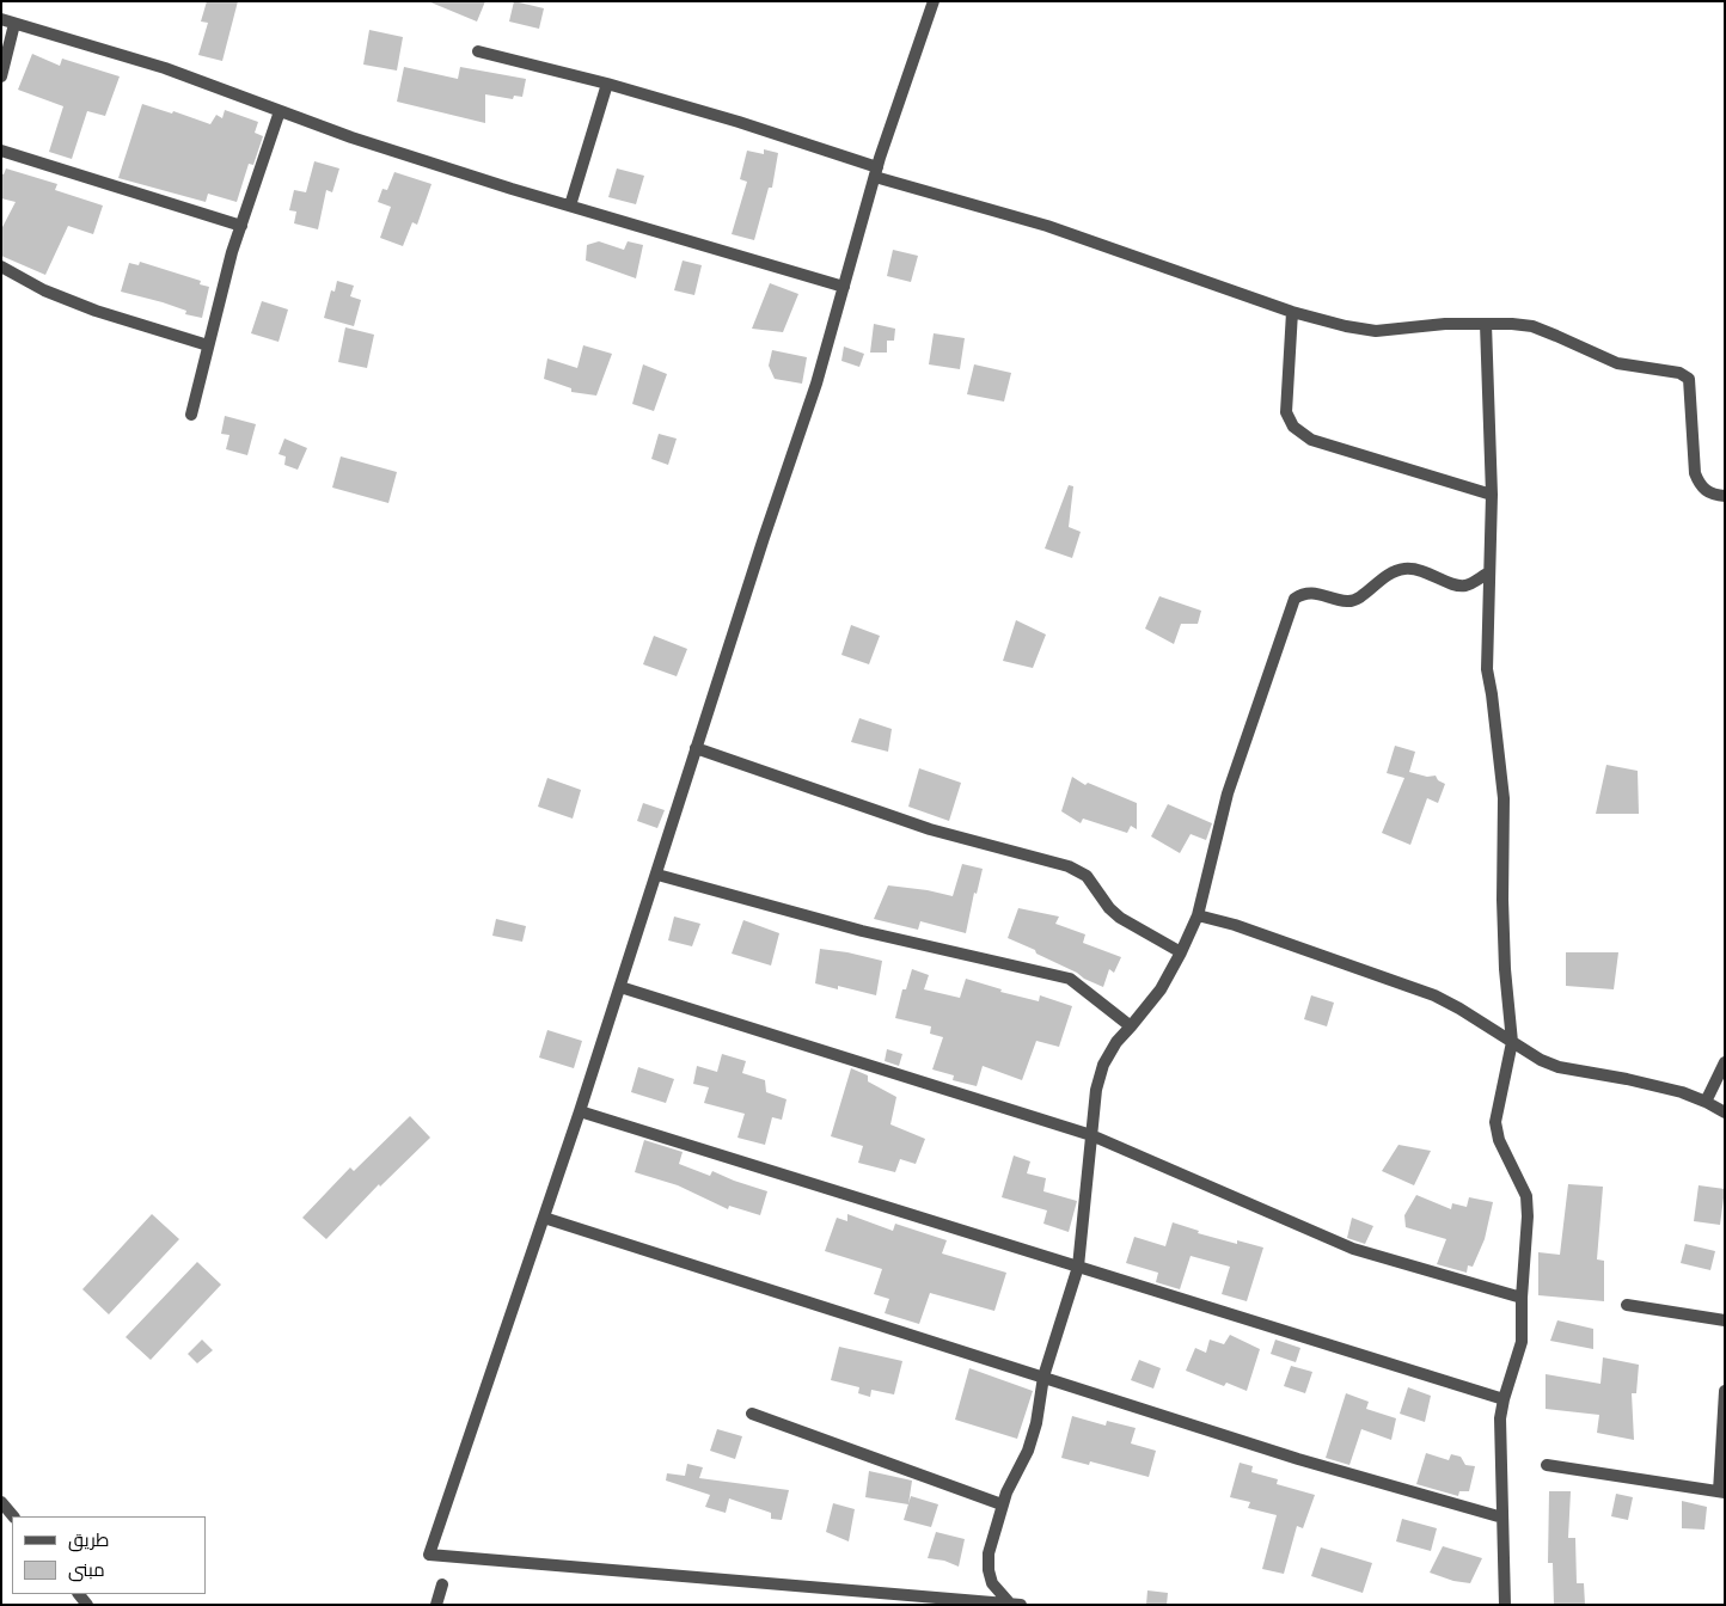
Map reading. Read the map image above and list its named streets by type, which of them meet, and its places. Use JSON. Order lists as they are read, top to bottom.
{
  "legend": ["طريق", "مبنى"]
}
